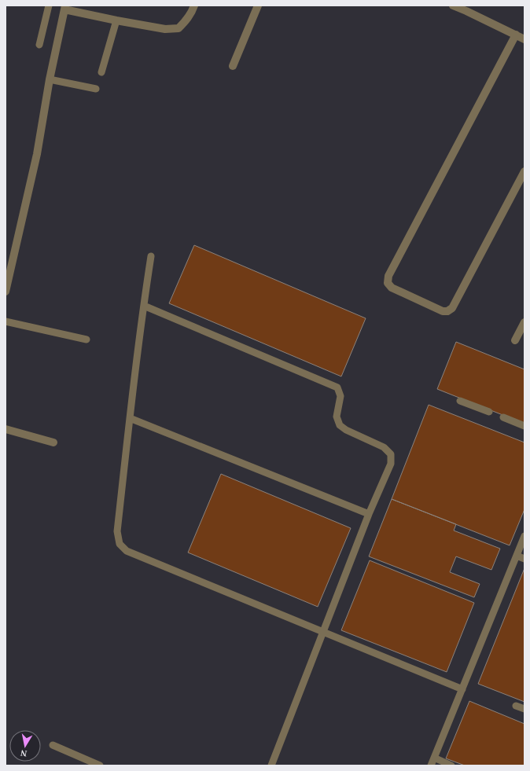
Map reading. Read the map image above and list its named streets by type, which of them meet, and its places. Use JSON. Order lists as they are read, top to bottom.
{
  "north": "bottom"
}
